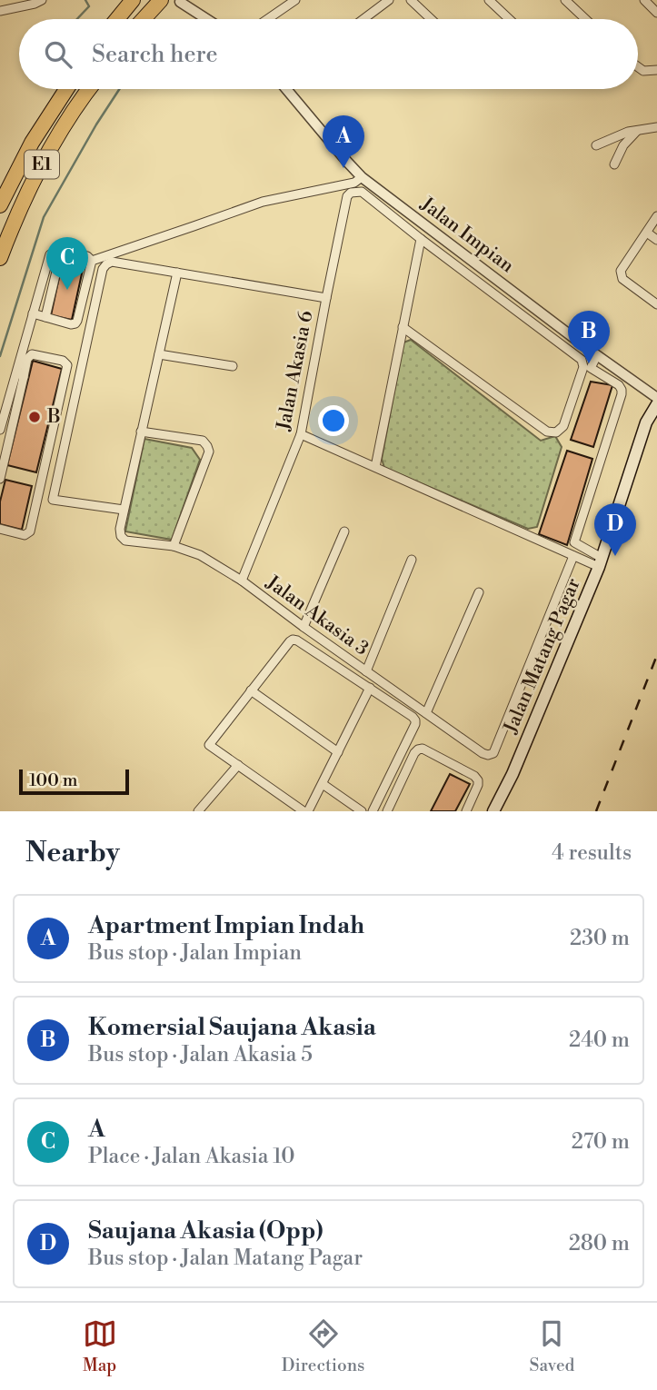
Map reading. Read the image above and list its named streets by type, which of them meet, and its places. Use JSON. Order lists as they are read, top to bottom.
{
  "streets": {
    "highway": ["E1"],
    "main road": ["Jalan Matang Pagar"],
    "street": ["Jalan Impian", "Jalan Akasia 6", "Jalan Akasia 3"]
  },
  "crossings": [
    ["Jalan Akasia 6", "Jalan Akasia 3"]
  ],
  "places": ["B"],
  "scale_bar": "100 m",
  "page": {
    "search": "Search here",
    "pins": [
      "A",
      "C",
      "B",
      "D"
    ],
    "scale": "100 m",
    "heading": ["Nearby", "4 results"],
    "list": [
      {
        "mark": "A",
        "name": "Apartment Impian Indah",
        "note": "Bus stop · Jalan Impian",
        "value": "230 m"
      },
      {
        "mark": "B",
        "name": "Komersial Saujana Akasia",
        "note": "Bus stop · Jalan Akasia 5",
        "value": "240 m"
      },
      {
        "mark": "C",
        "name": "A",
        "note": "Place · Jalan Akasia 10",
        "value": "270 m"
      },
      {
        "mark": "D",
        "name": "Saujana Akasia (Opp)",
        "note": "Bus stop · Jalan Matang Pagar",
        "value": "280 m"
      }
    ],
    "nav": ["Map", "Directions", "Saved"]
  }
}
